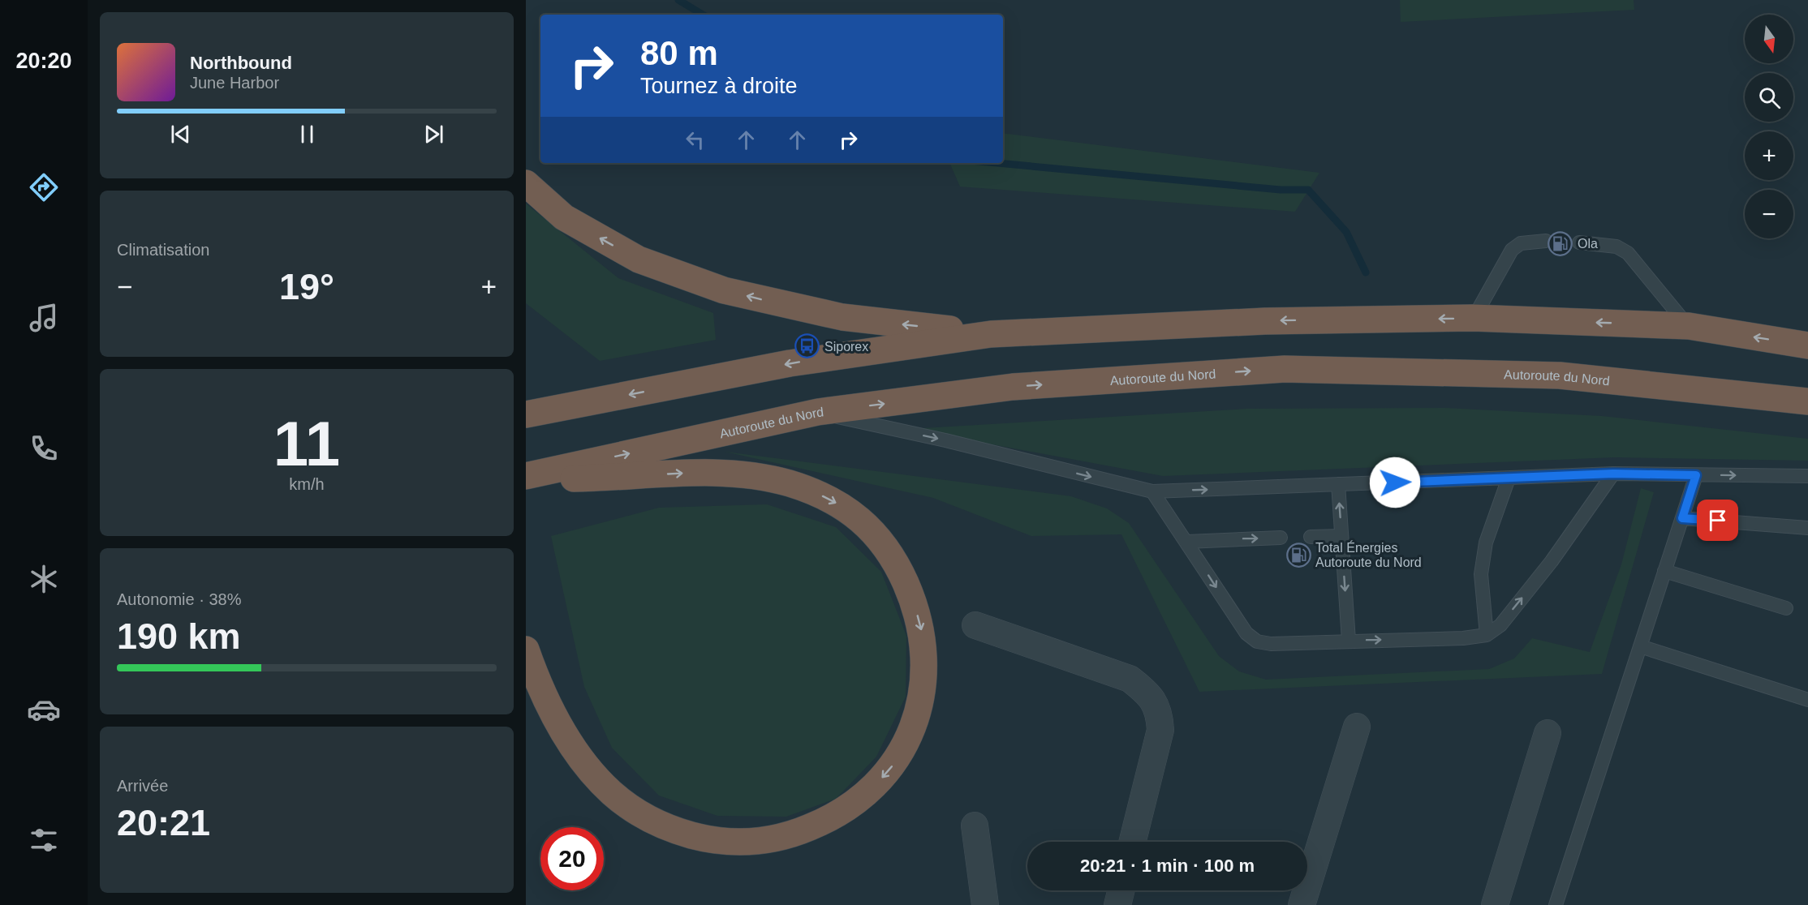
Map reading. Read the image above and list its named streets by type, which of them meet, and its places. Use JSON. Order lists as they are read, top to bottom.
{
  "streets": {
    "highway": ["Autoroute du Nord"]
  },
  "places": {
    "fuel station": ["Ola", "Total Énergies Autoroute du Nord"],
    "bus stop": ["Siporex"]
  },
  "north": "bottom",
  "page": {
    "tabs": "20:20",
    "map_buttons": ["+", "−"],
    "turn": ["80 m", "Tournez à droite"],
    "song": ["Northbound", "June Harbor"],
    "tile": [
      "Climatisation",
      ["11", "km/h"],
      ["Autonomie · 38%", "190 km"],
      ["Arrivée", "20:21"]
    ],
    "heat": ["−", "19°", "+"],
    "limit": "20",
    "trip": "20:21 · 1 min · 100 m"
  }
}
